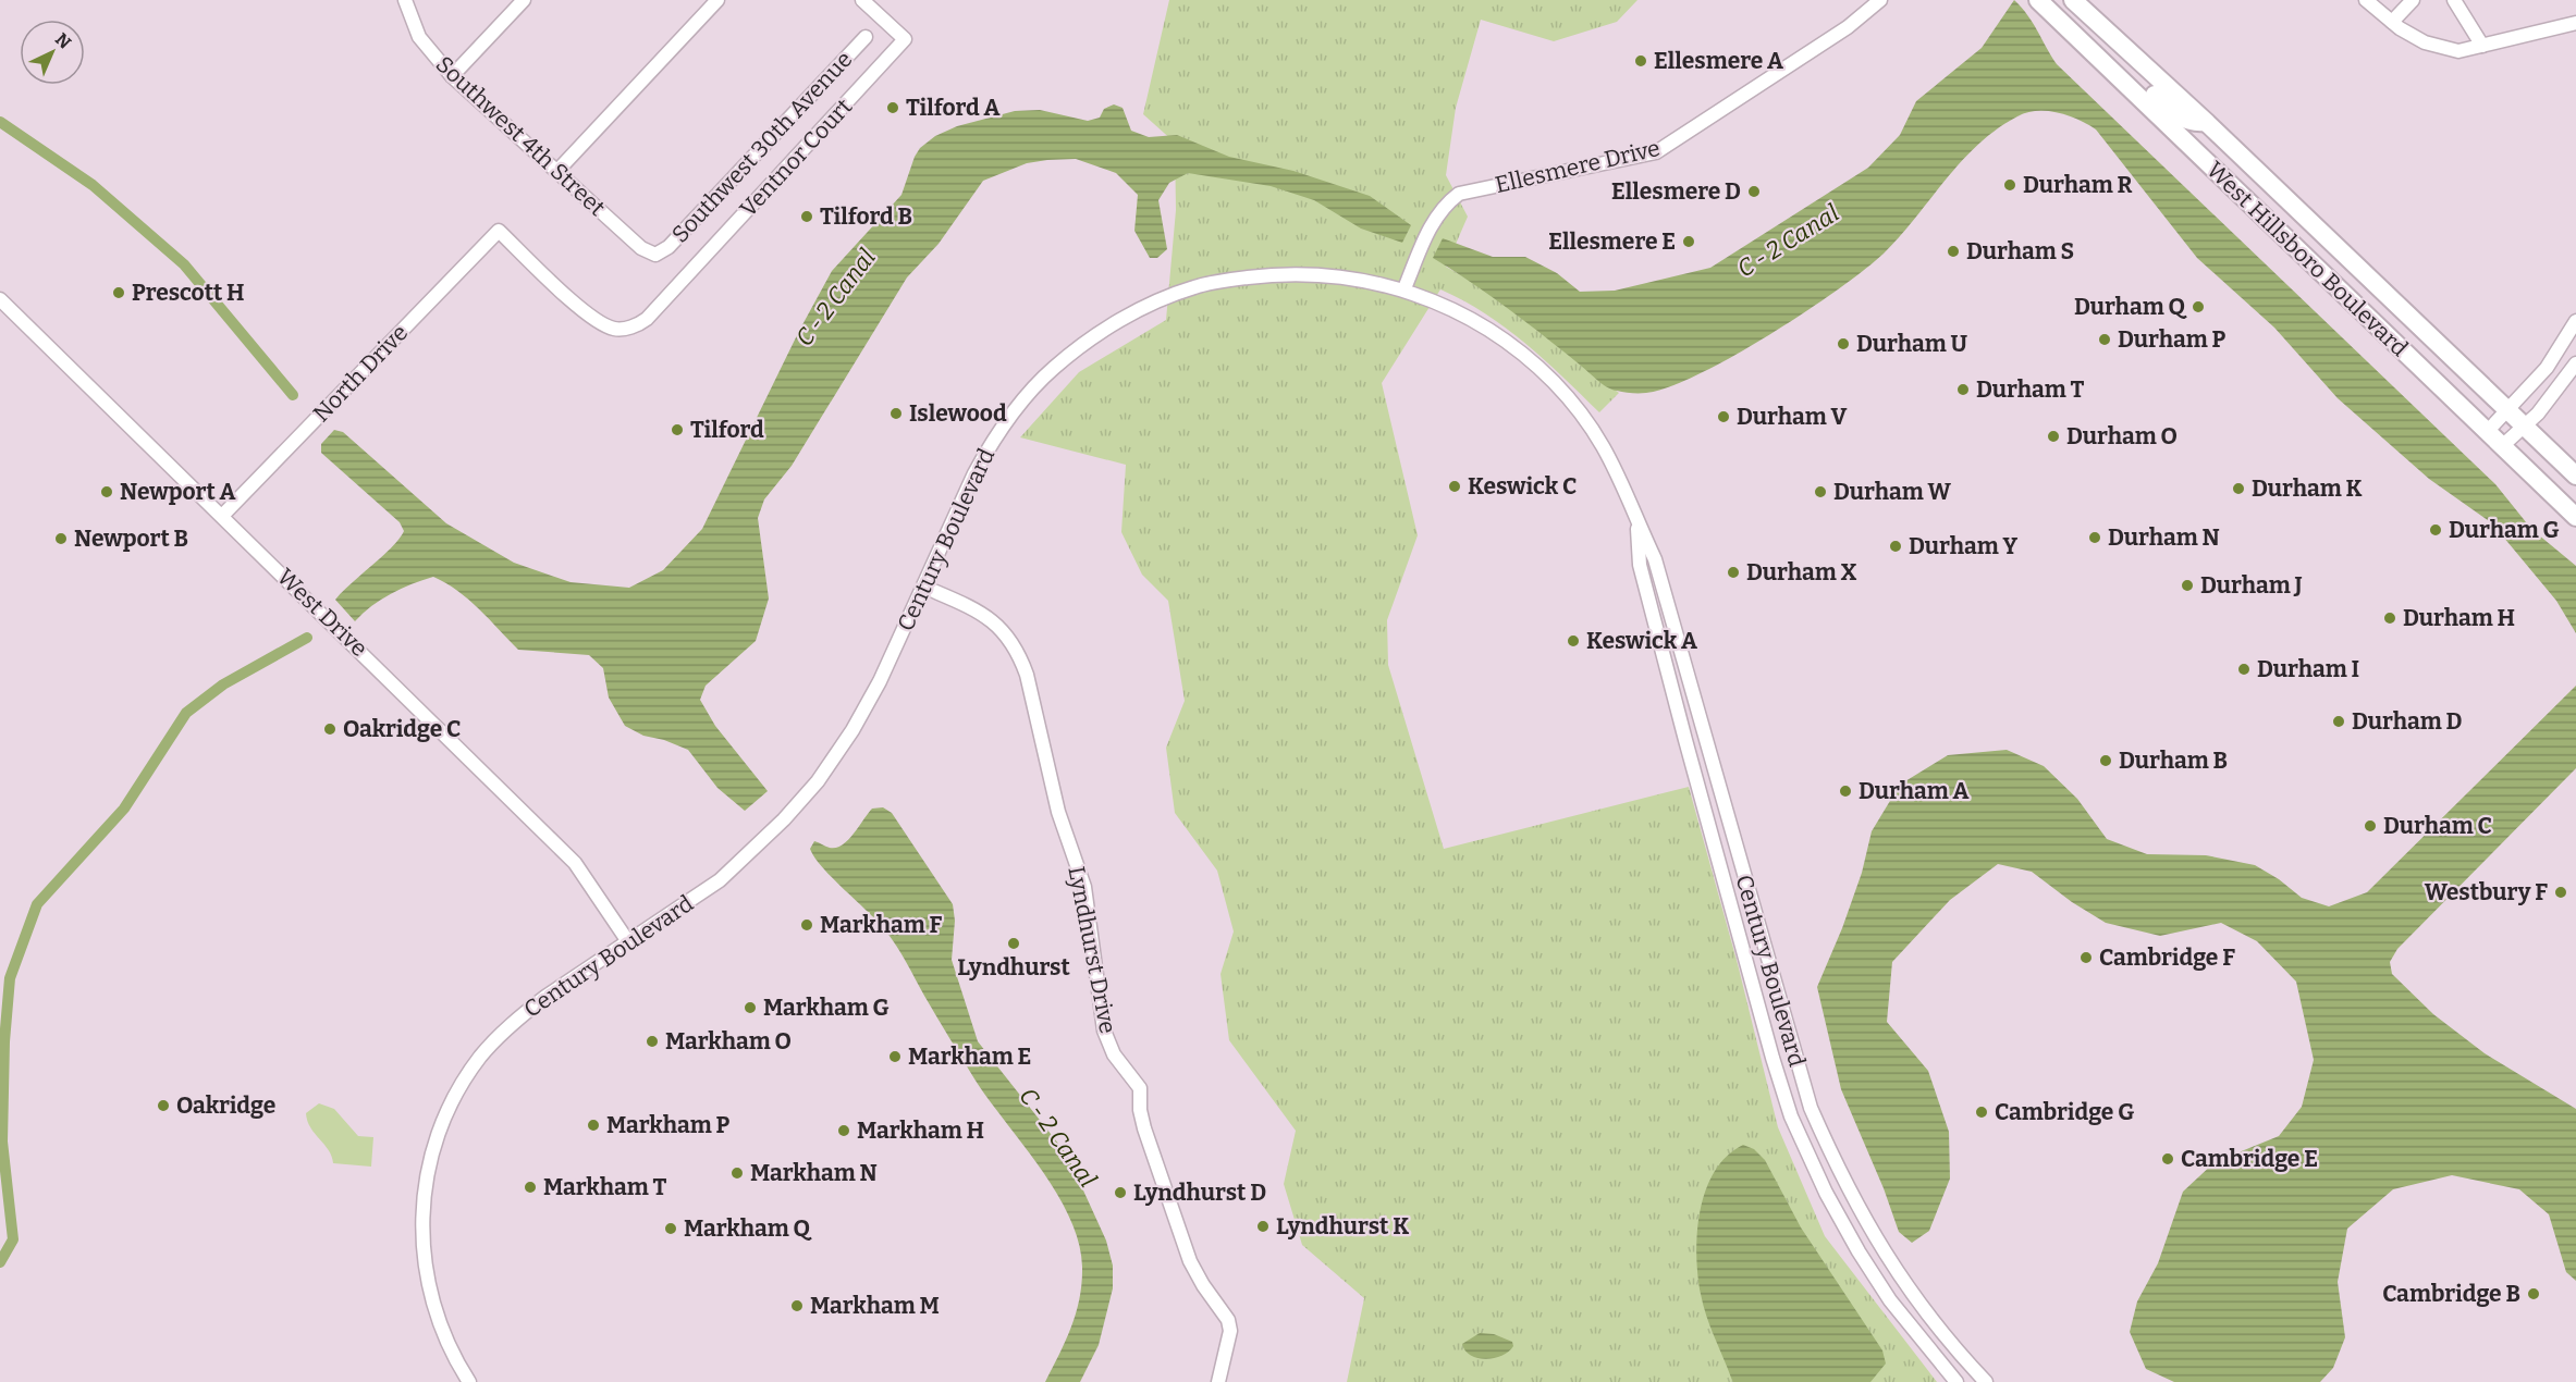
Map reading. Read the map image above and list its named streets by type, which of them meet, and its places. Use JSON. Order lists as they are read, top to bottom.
{
  "streets": {
    "main road": ["West Hillsboro Boulevard"],
    "street": [
      "Southwest 4th Street",
      "Southwest 30th Avenue",
      "Ventnor Court",
      "Ellesmere Drive",
      "North Drive",
      "Century Boulevard",
      "West Drive",
      "Lyndhurst Drive"
    ]
  },
  "crossings": [
    ["Southwest 4th Street", "Southwest 30th Avenue"],
    ["Ventnor Court", "North Drive"],
    ["Ellesmere Drive", "Century Boulevard"],
    ["North Drive", "West Drive"],
    ["Century Boulevard", "West Drive"],
    ["Century Boulevard", "Lyndhurst Drive"]
  ],
  "water": ["C - 2 Canal"],
  "places": [
    "Ellesmere A",
    "Tilford A",
    "Durham R",
    "Ellesmere D",
    "Tilford B",
    "Ellesmere E",
    "Durham S",
    "Prescott H",
    "Durham Q",
    "Durham P",
    "Durham U",
    "Durham T",
    "Islewood",
    "Durham V",
    "Tilford",
    "Durham O",
    "Keswick C",
    "Durham K",
    "Newport A",
    "Durham W",
    "Durham G",
    "Durham N",
    "Newport B",
    "Durham Y",
    "Durham X",
    "Durham J",
    "Durham H",
    "Keswick A",
    "Durham I",
    "Durham D",
    "Oakridge C",
    "Durham B",
    "Durham A",
    "Durham C",
    "Westbury F",
    "Markham F",
    "Lyndhurst",
    "Cambridge F",
    "Markham G",
    "Markham O",
    "Markham E",
    "Oakridge",
    "Cambridge G",
    "Markham P",
    "Markham H",
    "Cambridge E",
    "Markham N",
    "Markham T",
    "Lyndhurst D",
    "Lyndhurst K",
    "Markham Q",
    "Cambridge B",
    "Markham M"
  ],
  "north": "top right"
}
